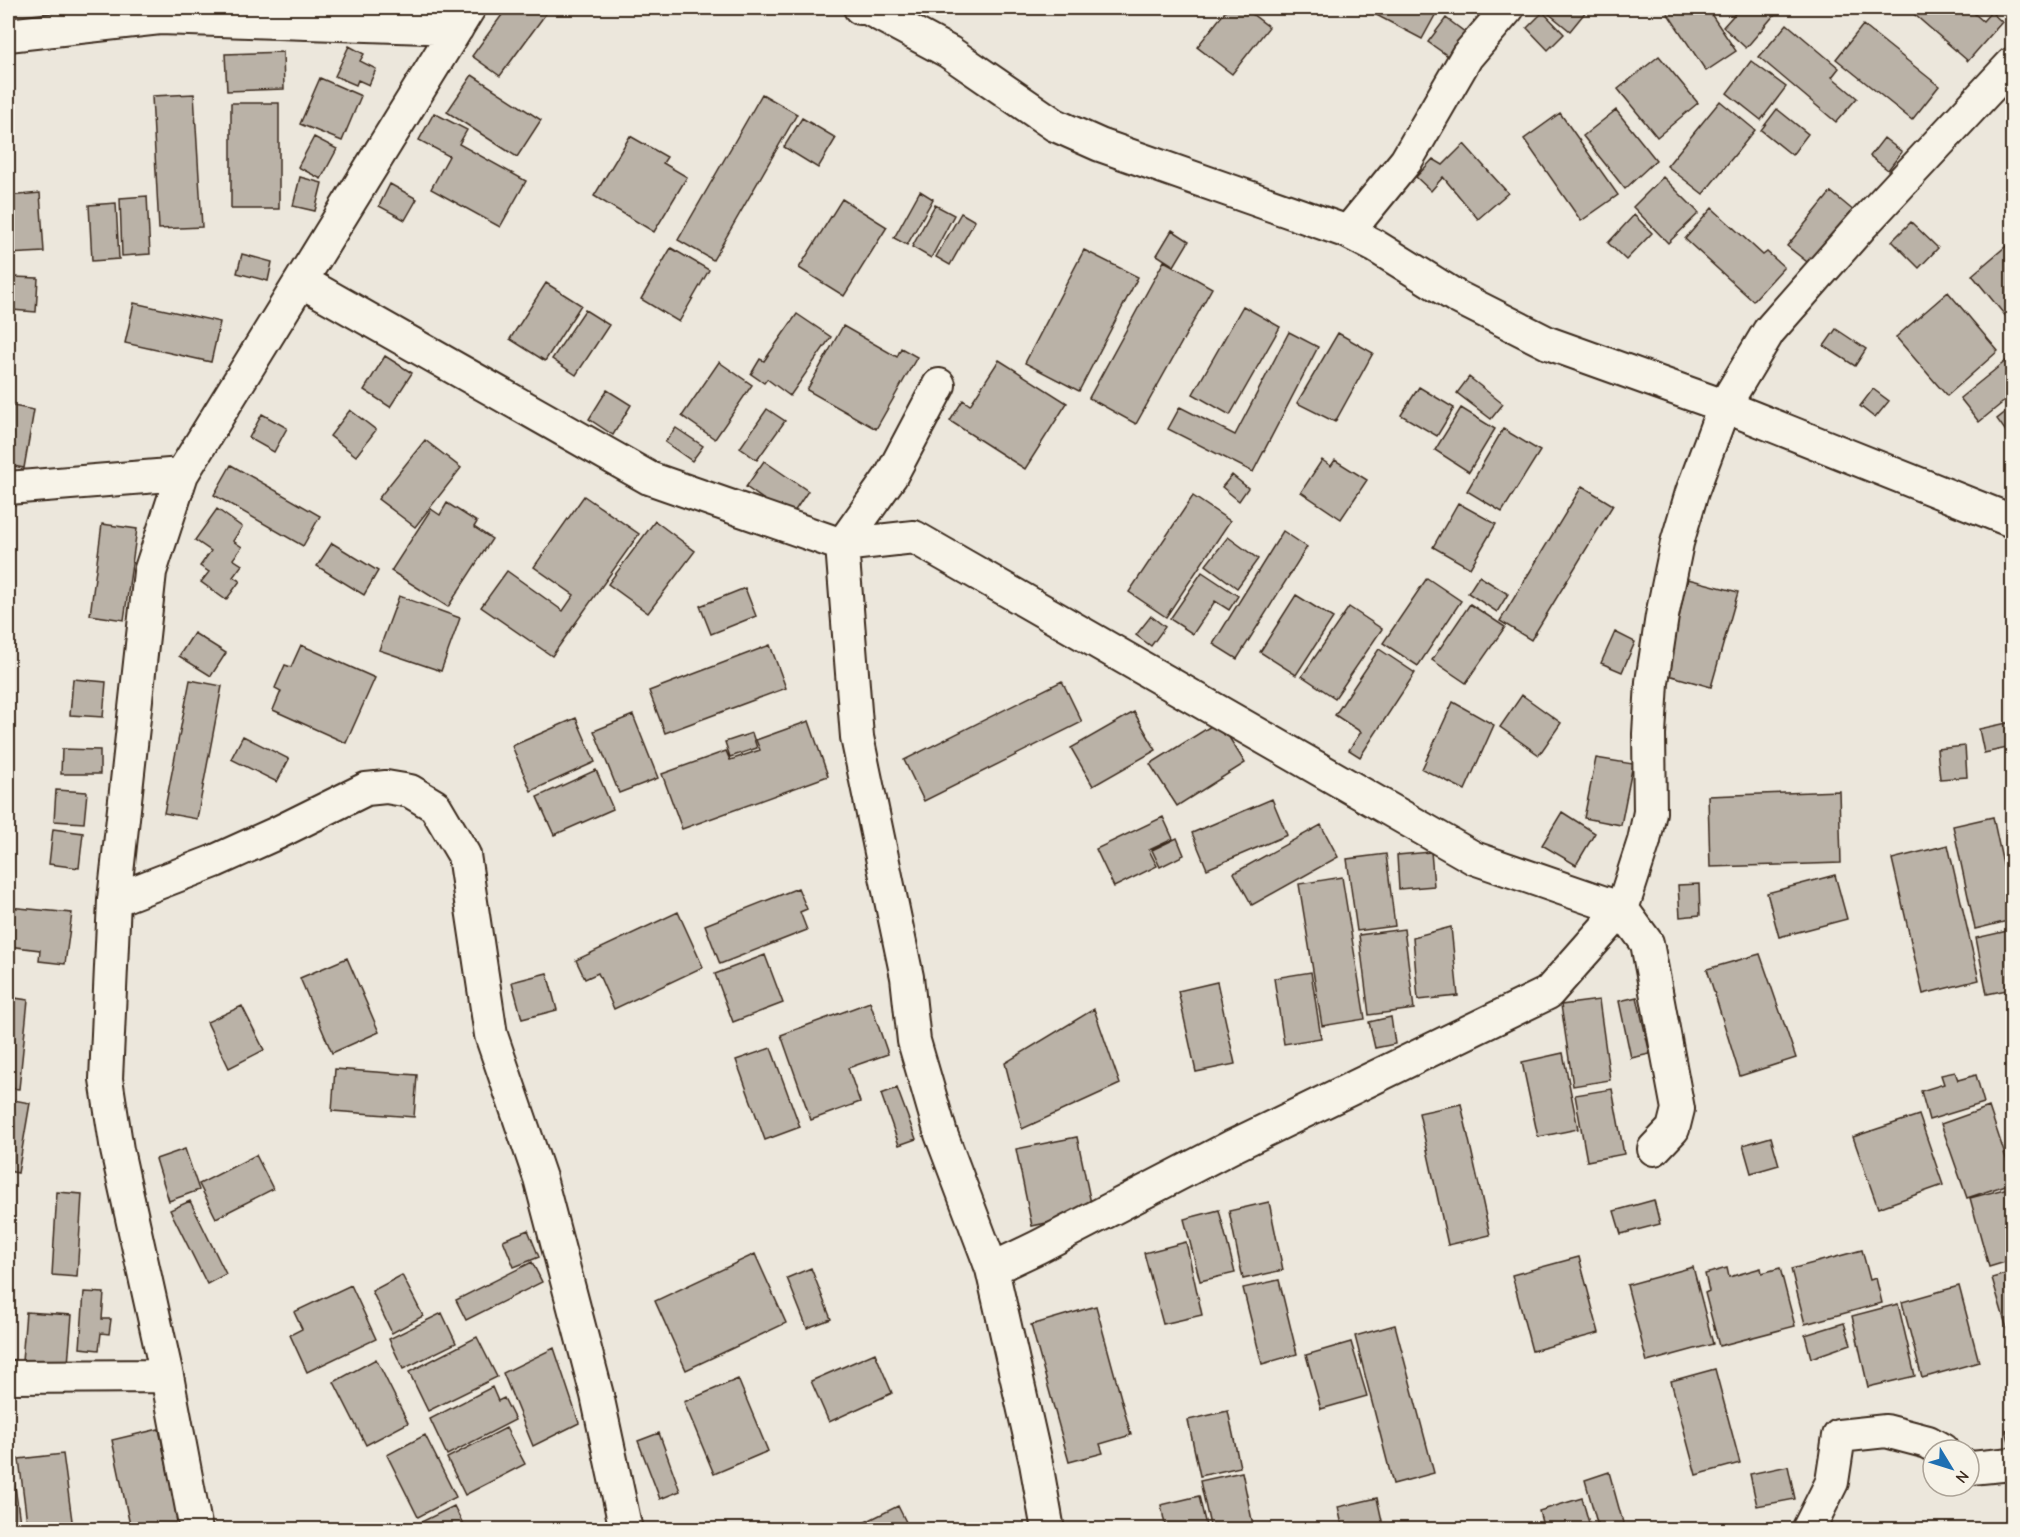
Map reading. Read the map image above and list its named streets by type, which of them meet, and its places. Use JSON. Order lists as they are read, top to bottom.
{
  "north": "bottom right"
}
